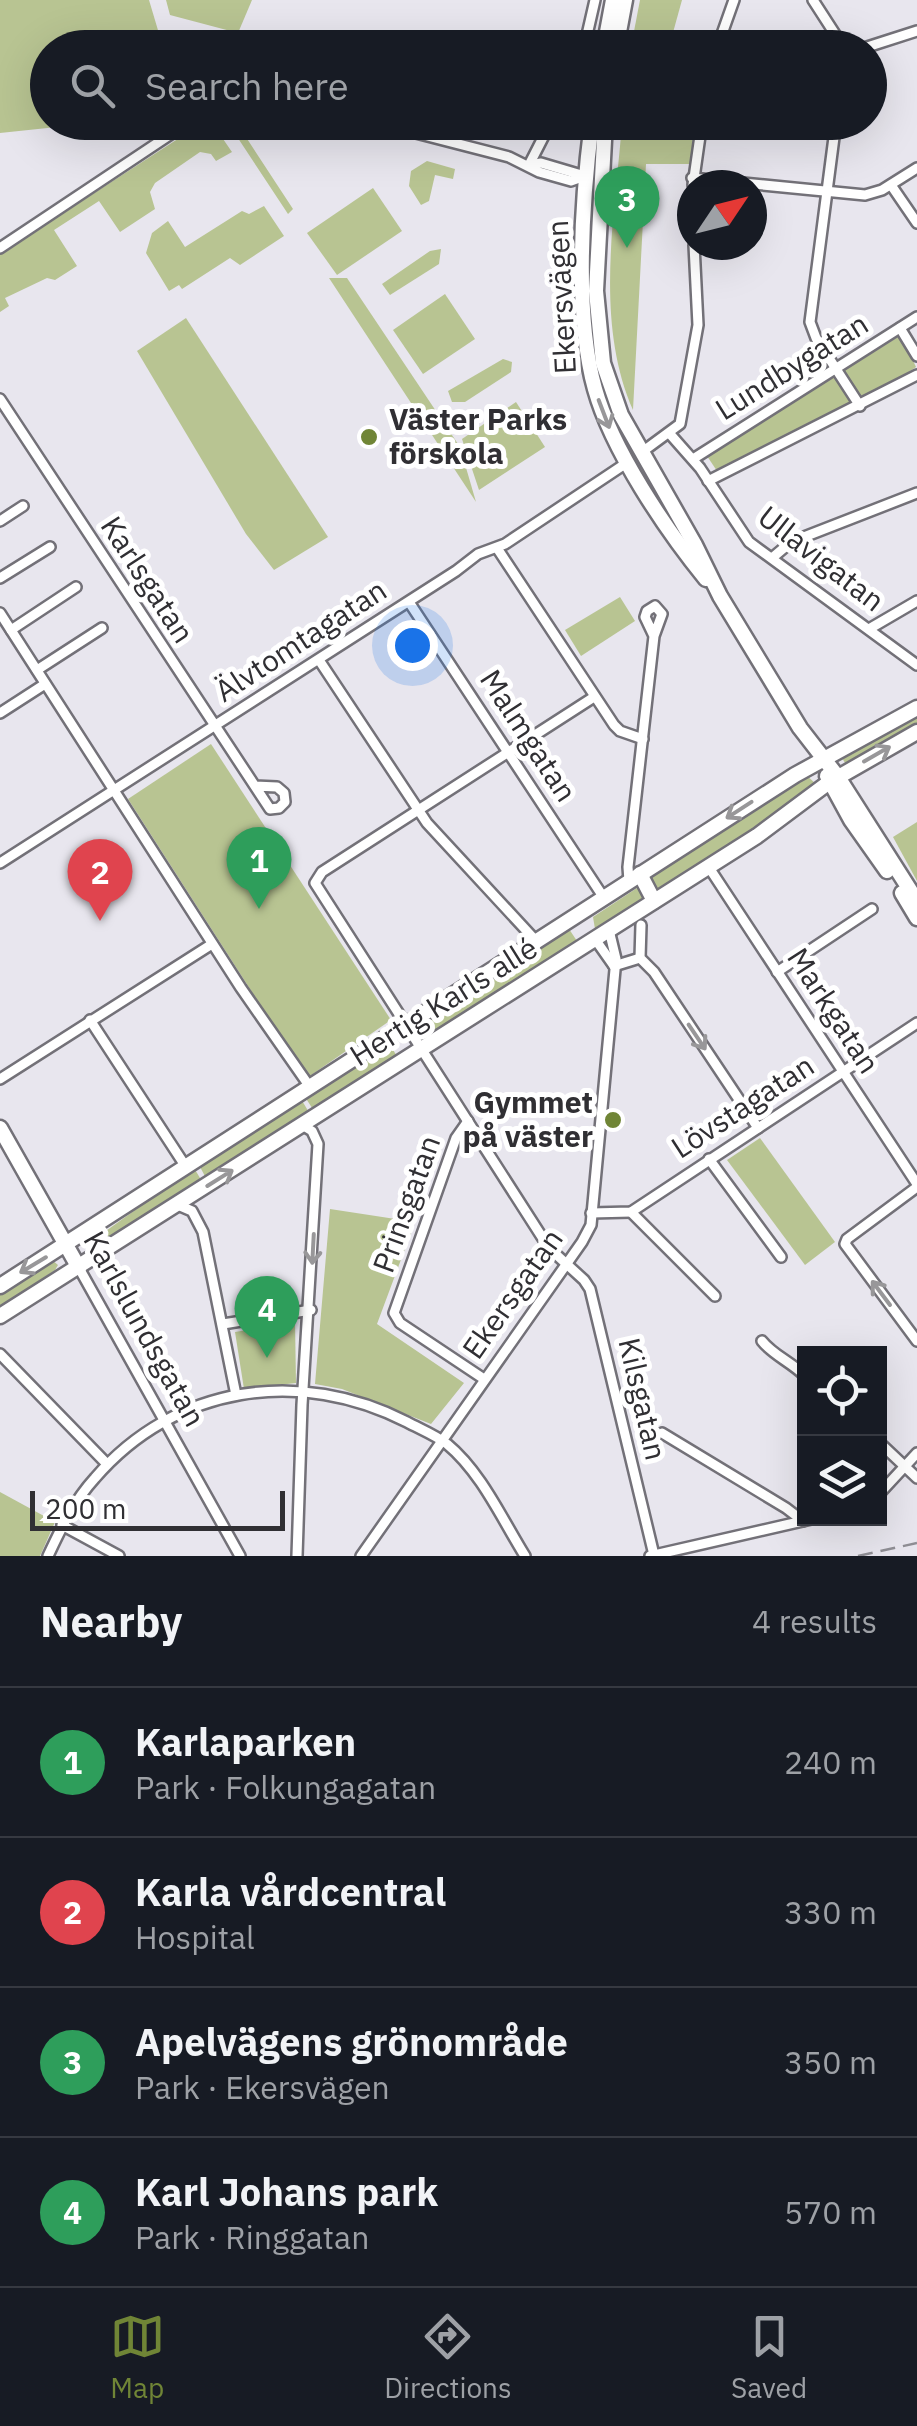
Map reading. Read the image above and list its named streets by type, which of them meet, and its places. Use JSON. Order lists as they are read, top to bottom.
{
  "streets": {
    "main road": ["Ekersvägen", "Hertig Karls allé", "Karlslundsgatan"],
    "street": [
      "Lundbygatan",
      "Ullavigatan",
      "Karlsgatan",
      "Älvtomtagatan",
      "Malmgatan",
      "Markgatan",
      "Lövstagatan",
      "Prinsgatan",
      "Ekersgatan",
      "Kilsgatan"
    ]
  },
  "crossings": [
    ["Ekersvägen", "Älvtomtagatan"],
    ["Lundbygatan", "Ullavigatan"],
    ["Karlsgatan", "Älvtomtagatan"],
    ["Älvtomtagatan", "Malmgatan"],
    ["Malmgatan", "Hertig Karls allé"],
    ["Hertig Karls allé", "Markgatan"],
    ["Hertig Karls allé", "Ekersgatan"],
    ["Hertig Karls allé", "Karlslundsgatan"],
    ["Markgatan", "Lövstagatan"],
    ["Prinsgatan", "Ekersgatan"],
    ["Ekersgatan", "Kilsgatan"]
  ],
  "places": ["Väster Parks förskola", "Gymmet på väster"],
  "scale_bar": "200 m",
  "north": "top right",
  "page": {
    "search": "Search here",
    "pins": [
      "3",
      "1",
      "2",
      "4"
    ],
    "scale": "200 m",
    "heading": ["Nearby", "4 results"],
    "list": [
      {
        "mark": "1",
        "name": "Karlaparken",
        "note": "Park · Folkungagatan",
        "value": "240 m"
      },
      {
        "mark": "2",
        "name": "Karla vårdcentral",
        "note": "Hospital",
        "value": "330 m"
      },
      {
        "mark": "3",
        "name": "Apelvägens grönområde",
        "note": "Park · Ekersvägen",
        "value": "350 m"
      },
      {
        "mark": "4",
        "name": "Karl Johans park",
        "note": "Park · Ringgatan",
        "value": "570 m"
      }
    ],
    "nav": ["Map", "Directions", "Saved"]
  }
}
